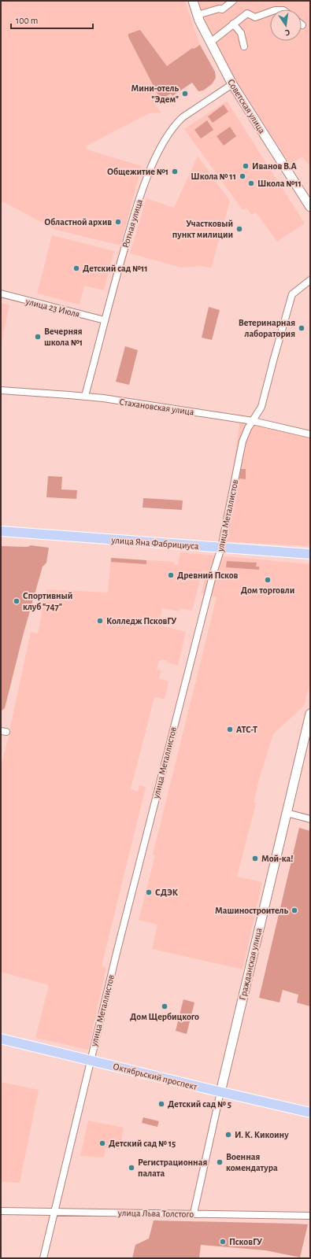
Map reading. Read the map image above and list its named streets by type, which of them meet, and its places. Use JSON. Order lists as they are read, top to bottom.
{
  "streets": {
    "main road": ["улица Яна Фабрициуса", "Октябрьский проспект"],
    "street": [
      "Советская улица",
      "Ротная улица",
      "улица 23 Июля",
      "Стахановская улица",
      "улица Металлистов",
      "Гражданская улица",
      "улица Льва Толстого"
    ]
  },
  "crossings": [
    ["Советская улица", "Ротная улица"],
    ["Ротная улица", "улица 23 Июля"],
    ["Ротная улица", "Стахановская улица"],
    ["Стахановская улица", "улица Металлистов"],
    ["улица Металлистов", "улица Яна Фабрициуса"],
    ["улица Металлистов", "Октябрьский проспект"],
    ["улица Металлистов", "улица Льва Толстого"],
    ["Гражданская улица", "Октябрьский проспект"],
    ["Гражданская улица", "улица Льва Толстого"]
  ],
  "places": [
    "Мини-отель \"Эдем\"",
    "Иванов В.А",
    "Общежитие №1",
    "Школа № 11",
    "Школа №11",
    "Областной архив",
    "Участковый пункт милиции",
    "Детский сад №11",
    "Ветеринарная лаборатория",
    "Вечерняя школа №1",
    "Древний Псков",
    "Дом торговли",
    "Спортивный клуб \"747\"",
    "Колледж ПсковГУ",
    "ATC-T",
    "Мой-ка!",
    "СДЭК",
    "Машиностроитель",
    "Дом Щербицкого",
    "Детский сад № 5",
    "И. К. Кикоину",
    "Детский сад № 15",
    "Военная комендатура",
    "Регистрационная палата",
    "ПсковГУ"
  ],
  "scale_bar": "100 m",
  "north": "bottom"
}
